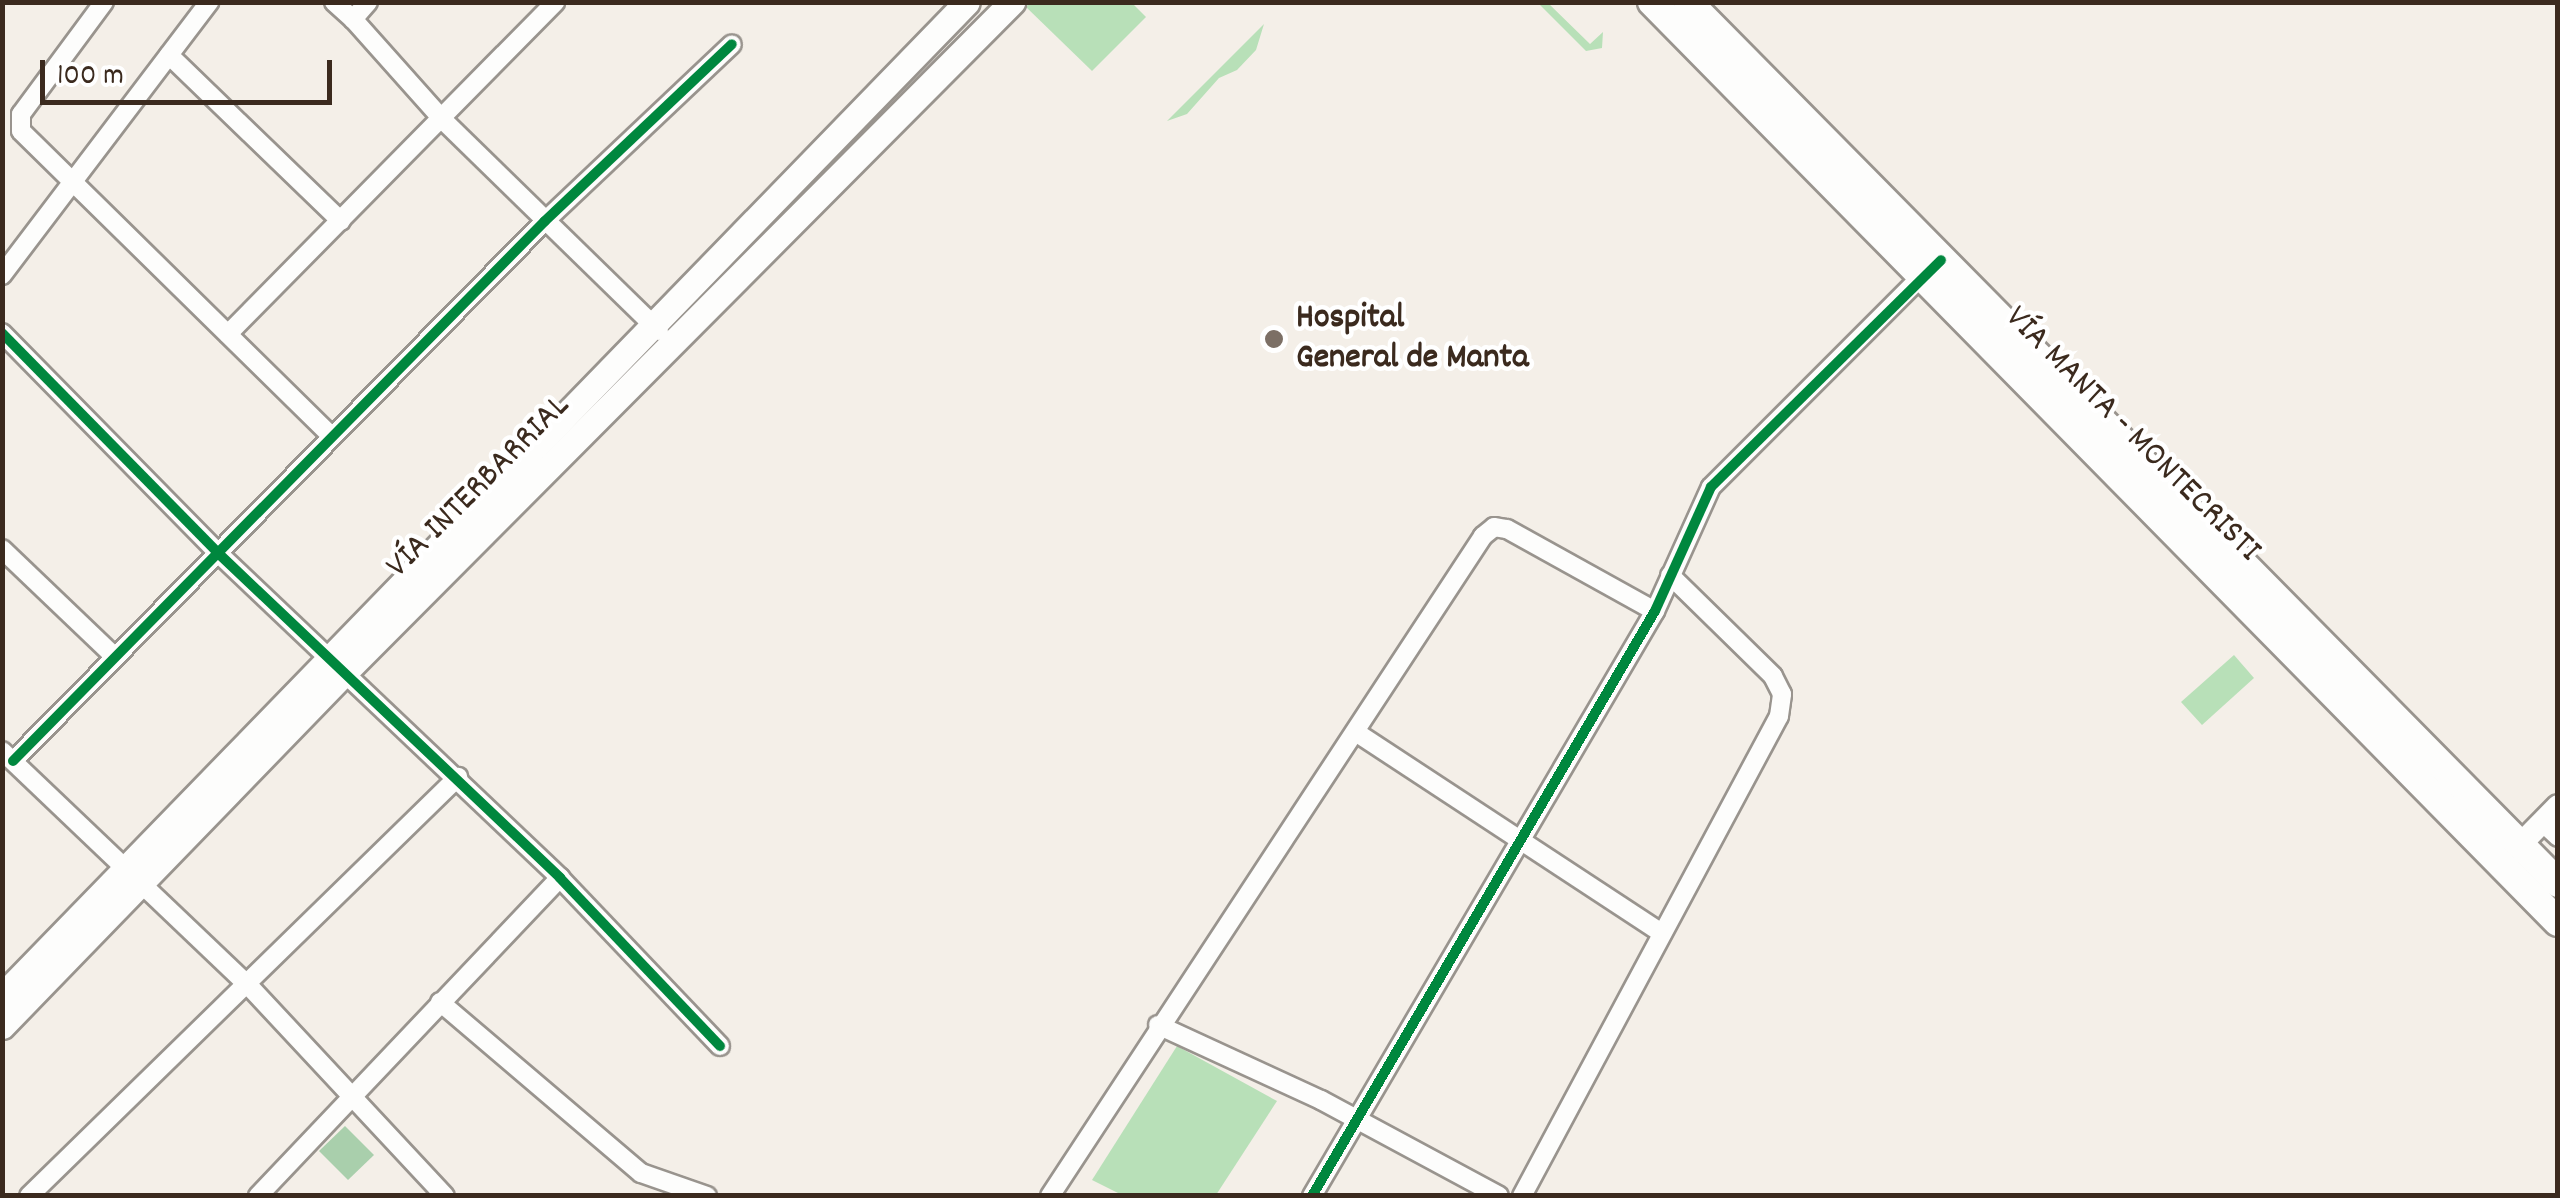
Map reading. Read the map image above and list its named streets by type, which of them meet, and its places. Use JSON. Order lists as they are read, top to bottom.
{
  "streets": {
    "main road": ["VÍA MANTA - MONTECRISTI", "VÍA INTERBARRIAL"]
  },
  "places": ["Hospital General de Manta"],
  "scale_bar": "100 m"
}
